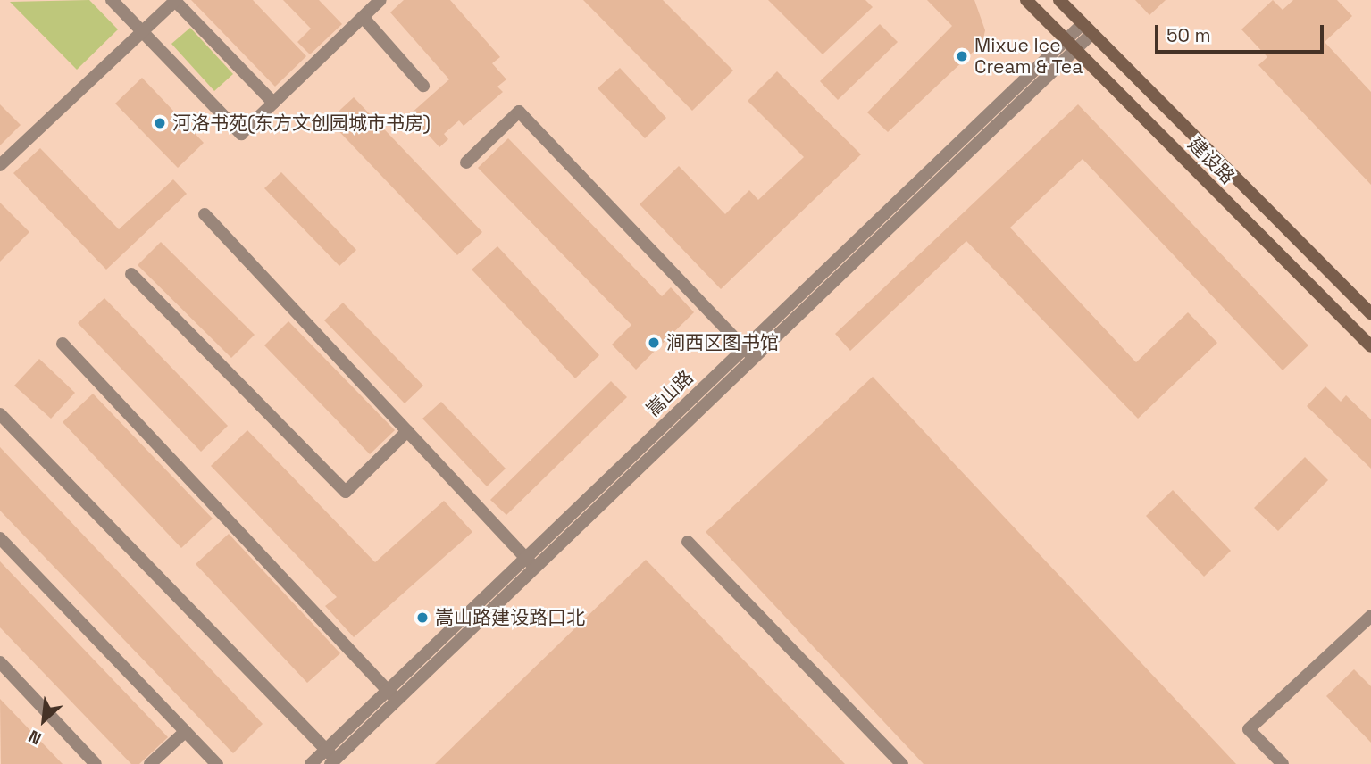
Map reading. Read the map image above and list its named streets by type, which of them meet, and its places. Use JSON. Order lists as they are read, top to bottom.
{
  "streets": {
    "street": ["建设路", "嵩山路"]
  },
  "crossings": [
    ["建设路", "嵩山路"]
  ],
  "places": [
    "Mixue Ice Cream & Tea",
    "河洛书苑(东方文创园城市书房)",
    "涧西区图书馆",
    "嵩山路建设路口北"
  ],
  "scale_bar": "50 m",
  "north": "bottom left"
}
